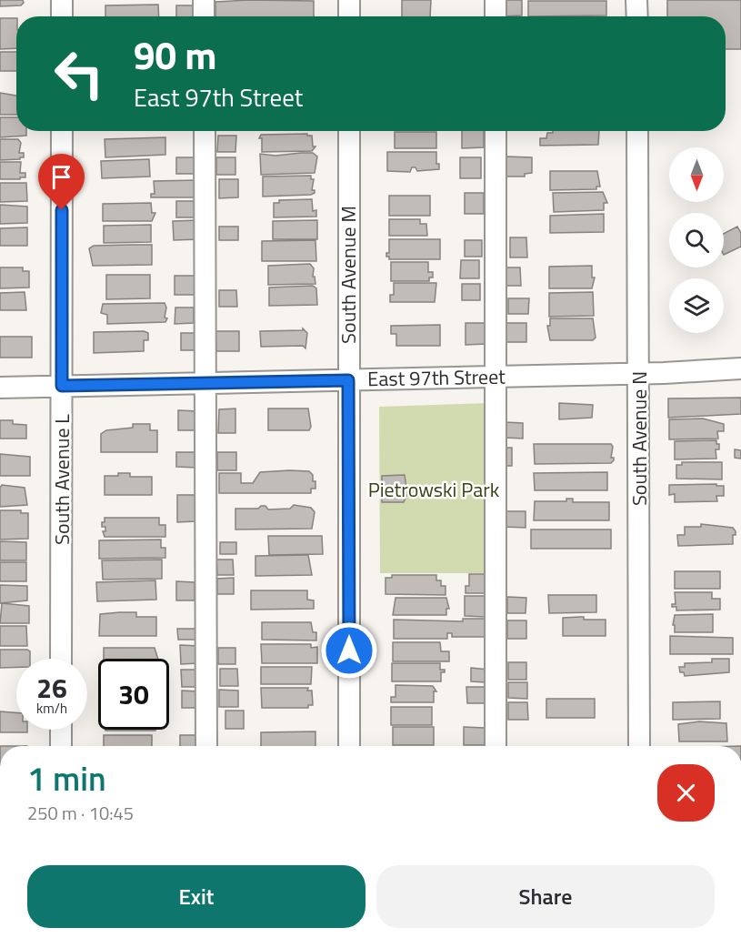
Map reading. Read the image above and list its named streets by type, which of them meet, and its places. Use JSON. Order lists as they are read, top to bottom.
{
  "streets": {
    "street": [
      "South Avenue M",
      "East 97th Street",
      "South Avenue N",
      "South Avenue L"
    ]
  },
  "crossings": [
    ["South Avenue M", "East 97th Street"],
    ["East 97th Street", "South Avenue N"],
    ["East 97th Street", "South Avenue L"]
  ],
  "parks": ["Pietrowski Park"],
  "north": "bottom",
  "page": {
    "turn": ["90 m", "East 97th Street"],
    "speed": "26 km/h",
    "limit": "30",
    "heading": ["1 min", "250 m · 10:45"],
    "buttons": ["Exit", "Share"]
  }
}
